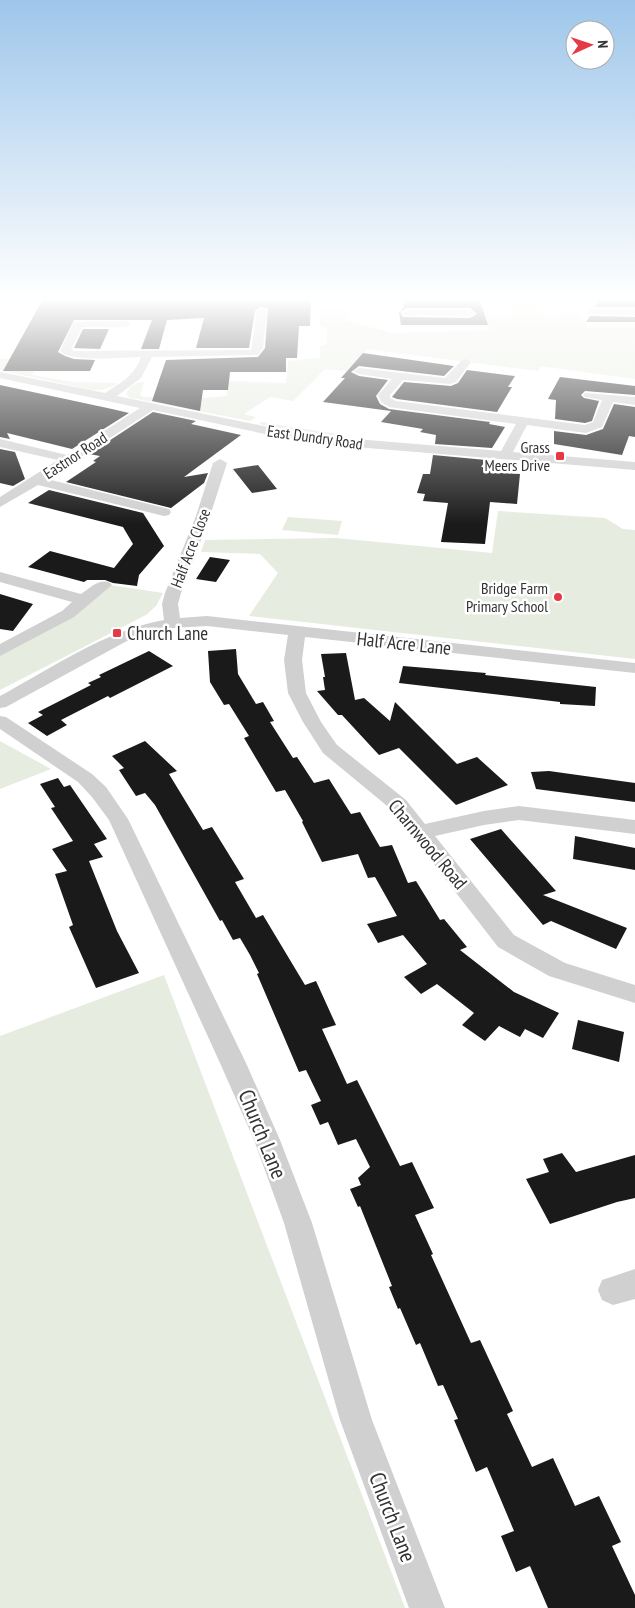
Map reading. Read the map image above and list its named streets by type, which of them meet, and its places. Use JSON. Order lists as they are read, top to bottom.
{
  "streets": {
    "street": [
      "East Dundry Road",
      "Eastnor Road",
      "Half Acre Close",
      "Half Acre Lane",
      "Charnwood Road",
      "Church Lane"
    ]
  },
  "crossings": [
    ["East Dundry Road", "Eastnor Road"],
    ["Half Acre Close", "Half Acre Lane"],
    ["Half Acre Lane", "Charnwood Road"]
  ],
  "places": {
    "transit": ["Grass Meers Drive", "Church Lane"],
    "other": ["Bridge Farm Primary School"]
  },
  "north": "right"
}
